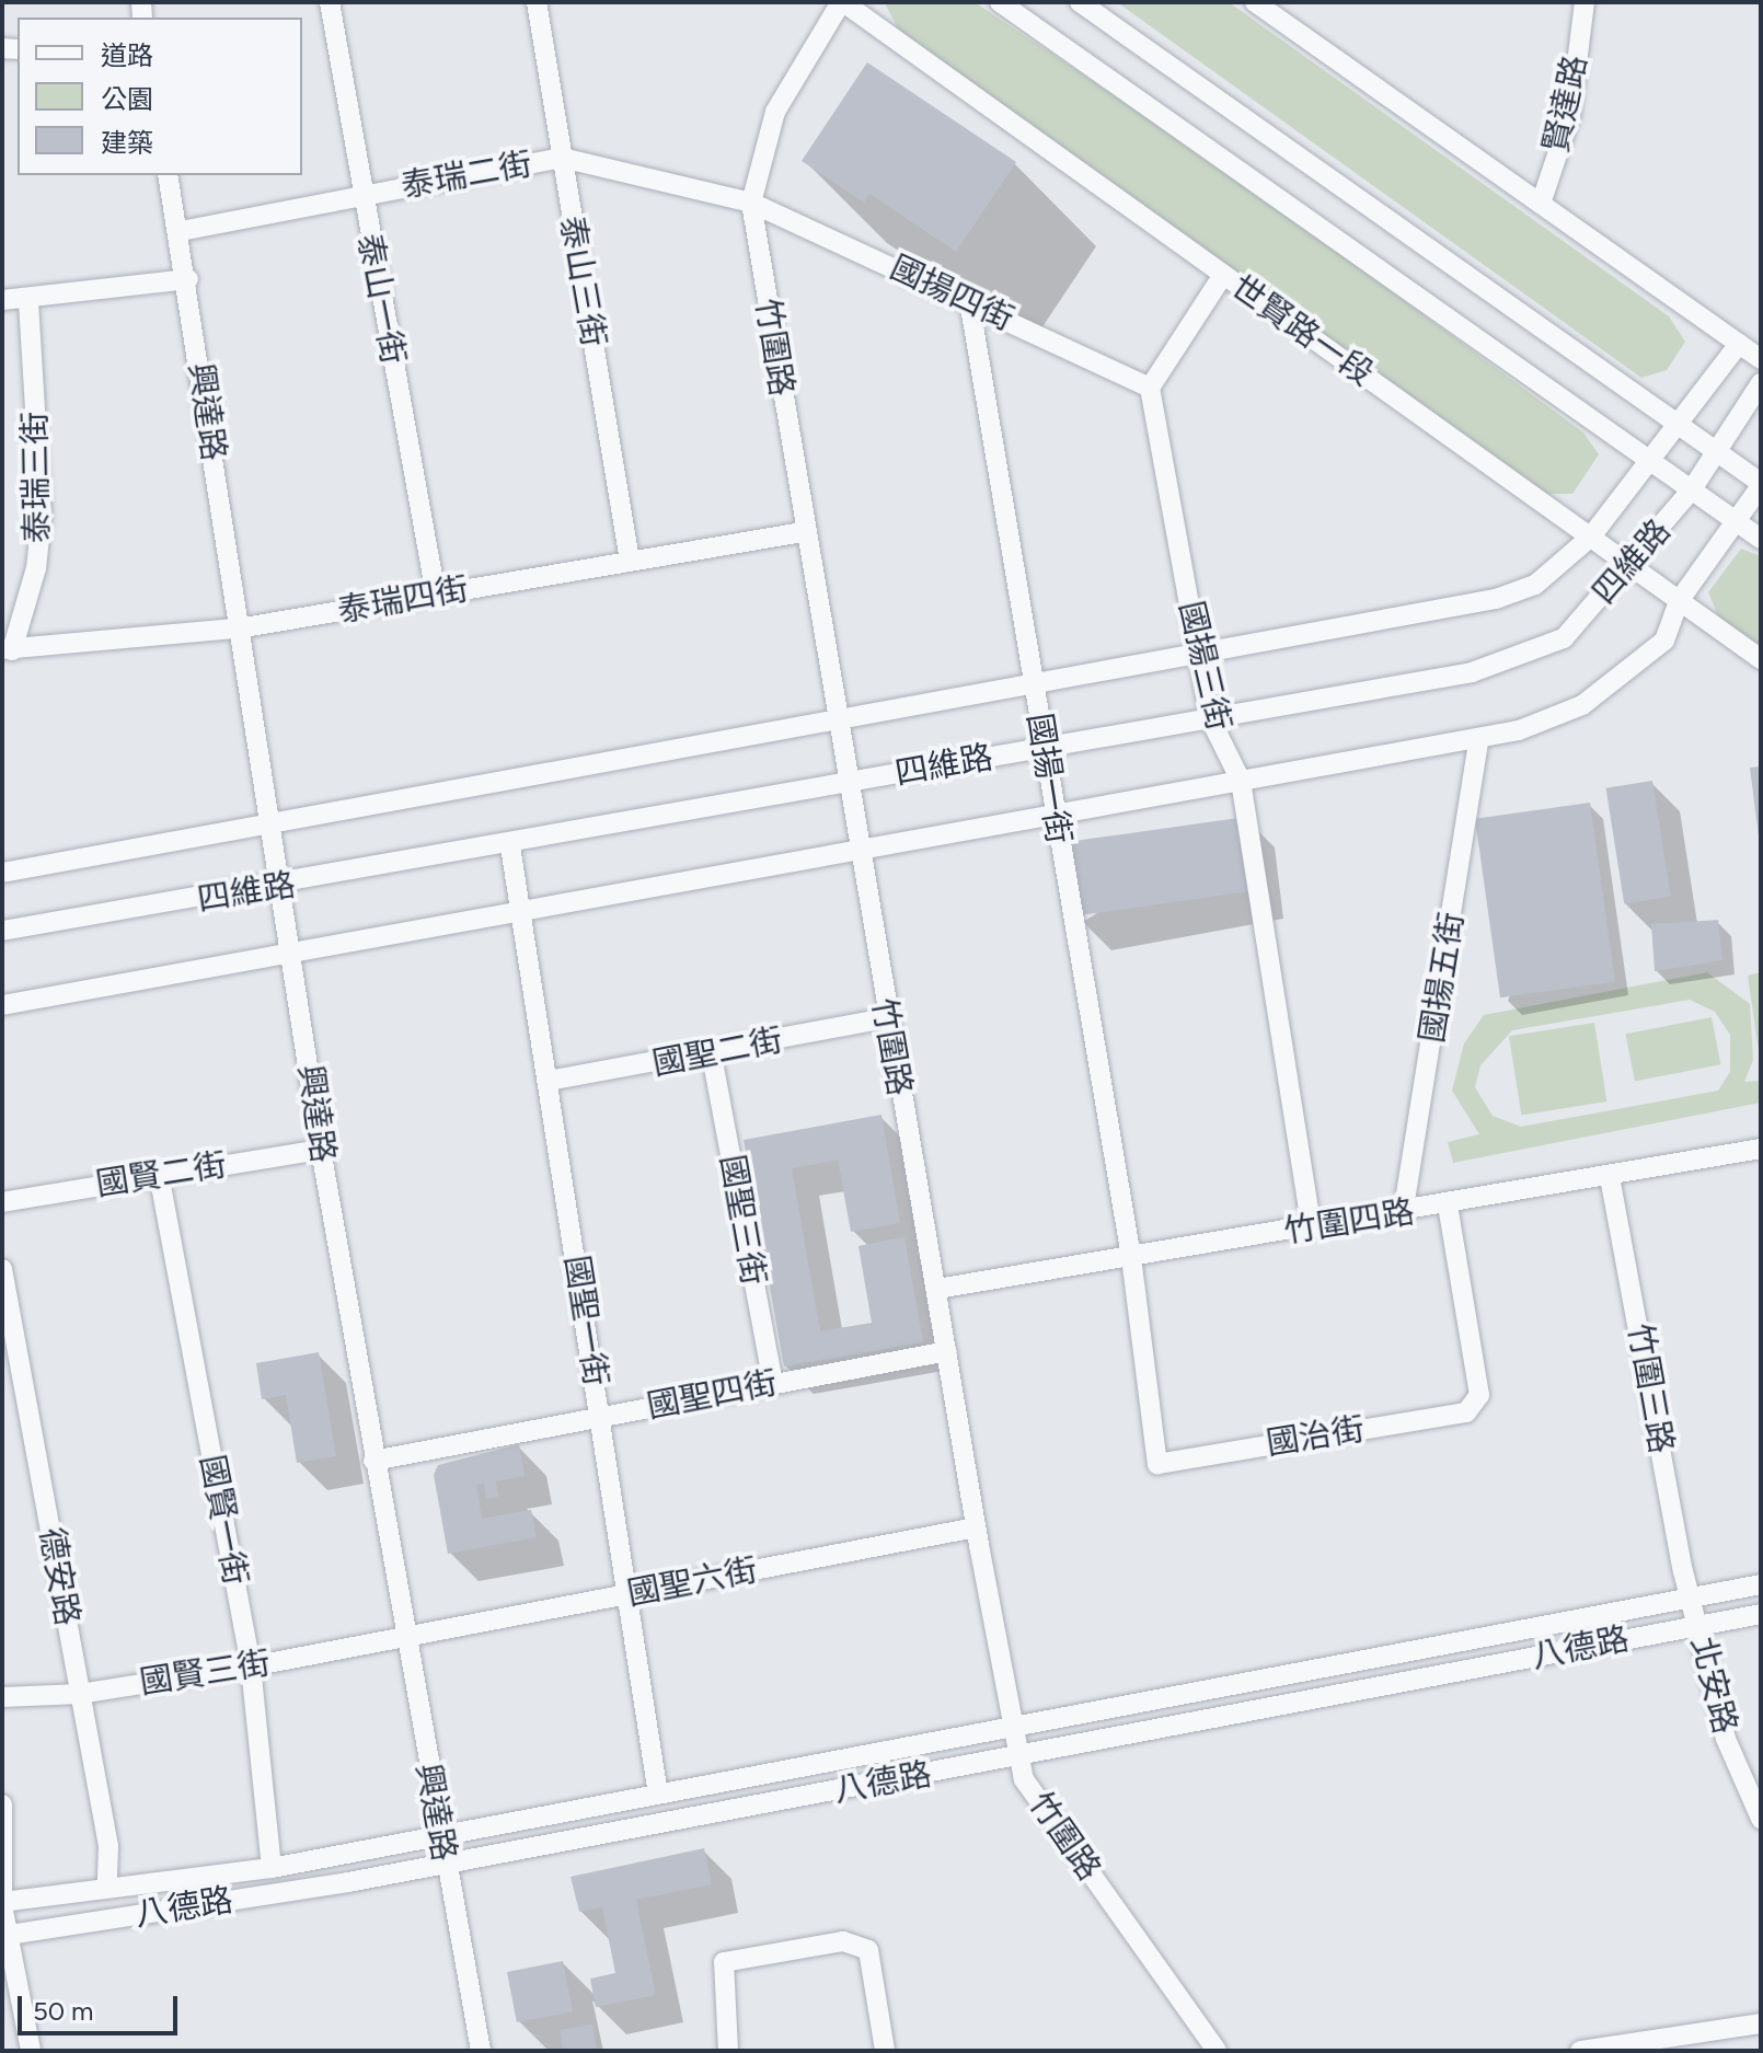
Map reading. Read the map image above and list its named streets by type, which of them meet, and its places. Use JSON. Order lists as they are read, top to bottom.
{
  "streets": {
    "street": [
      "賢達路",
      "泰瑞二街",
      "泰山三街",
      "國揚四街",
      "泰山一街",
      "世賢路一段",
      "竹圍路",
      "興達路",
      "泰瑞三街",
      "四維路",
      "泰瑞四街",
      "國揚三街",
      "國揚一街",
      "國揚五街",
      "國聖二街",
      "國賢二街",
      "國聖三街",
      "竹圍四路",
      "國聖一街",
      "竹圍三路",
      "國聖四街",
      "國治街",
      "國賢一街",
      "德安路",
      "國聖六街",
      "八德路",
      "國賢三街",
      "北安路"
    ]
  },
  "crossings": [
    ["泰瑞二街", "泰山三街"],
    ["泰瑞二街", "國揚四街"],
    ["泰瑞二街", "泰山一街"],
    ["泰瑞二街", "竹圍路"],
    ["泰瑞二街", "興達路"],
    ["泰山三街", "泰瑞四街"],
    ["國揚四街", "竹圍路"],
    ["國揚四街", "國揚三街"],
    ["國揚四街", "國揚一街"],
    ["泰山一街", "泰瑞四街"],
    ["世賢路一段", "竹圍路"],
    ["世賢路一段", "四維路"],
    ["竹圍路", "四維路"],
    ["竹圍路", "泰瑞四街"],
    ["竹圍路", "國聖二街"],
    ["竹圍路", "竹圍四路"],
    ["竹圍路", "國聖四街"],
    ["竹圍路", "國聖六街"],
    ["竹圍路", "八德路"],
    ["興達路", "四維路"],
    ["興達路", "泰瑞四街"],
    ["興達路", "國賢二街"],
    ["興達路", "國聖四街"],
    ["興達路", "國聖六街"],
    ["興達路", "八德路"],
    ["興達路", "國賢三街"],
    ["泰瑞三街", "泰瑞四街"],
    ["四維路", "國揚三街"],
    ["四維路", "國揚一街"],
    ["四維路", "國揚五街"],
    ["四維路", "國聖一街"],
    ["國揚三街", "竹圍四路"],
    ["國揚一街", "竹圍四路"],
    ["國揚一街", "國治街"],
    ["國揚五街", "竹圍四路"],
    ["國聖二街", "國聖三街"],
    ["國聖二街", "國聖一街"],
    ["國賢二街", "國賢一街"],
    ["國聖三街", "國聖四街"],
    ["竹圍四路", "竹圍三路"],
    ["竹圍四路", "國治街"],
    ["國聖一街", "國聖四街"],
    ["國聖一街", "國聖六街"],
    ["國聖一街", "八德路"],
    ["竹圍三路", "八德路"],
    ["竹圍三路", "北安路"],
    ["國賢一街", "八德路"],
    ["國賢一街", "國賢三街"],
    ["德安路", "八德路"],
    ["德安路", "國賢三街"],
    ["國聖六街", "國賢三街"],
    ["八德路", "北安路"]
  ],
  "legend": ["道路", "公園", "建築"],
  "scale_bar": "50 m"
}
